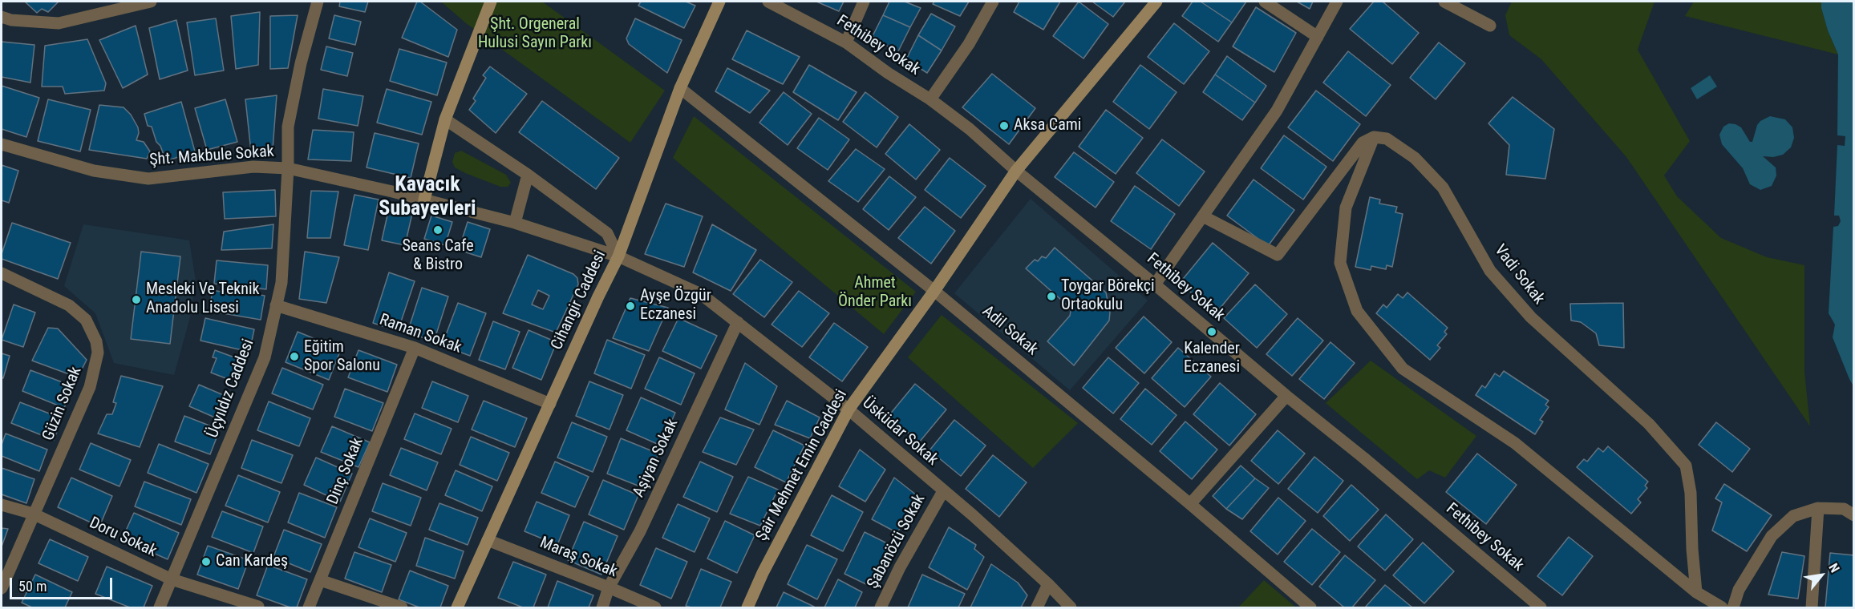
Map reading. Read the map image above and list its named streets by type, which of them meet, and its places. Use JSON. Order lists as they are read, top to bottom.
{
  "streets": {
    "street": [
      "Fethibey Sokak",
      "Şht. Makbule Sokak",
      "Vadi Sokak",
      "Cihangir Caddesi",
      "Adil Sokak",
      "Raman Sokak",
      "Üçyıldız Caddesi",
      "Güzin Sokak",
      "Üsküdar Sokak",
      "Aşiyan Sokak",
      "Şair Mehmet Emin Caddesi",
      "Dinç Sokak",
      "Doru Sokak",
      "Şabanözü Sokak",
      "Maraş Sokak"
    ]
  },
  "crossings": [
    ["Fethibey Sokak", "Şair Mehmet Emin Caddesi"],
    ["Şht. Makbule Sokak", "Cihangir Caddesi"],
    ["Şht. Makbule Sokak", "Üçyıldız Caddesi"],
    ["Şht. Makbule Sokak", "Üsküdar Sokak"],
    ["Cihangir Caddesi", "Adil Sokak"],
    ["Cihangir Caddesi", "Raman Sokak"],
    ["Cihangir Caddesi", "Üsküdar Sokak"],
    ["Cihangir Caddesi", "Maraş Sokak"],
    ["Adil Sokak", "Şair Mehmet Emin Caddesi"],
    ["Raman Sokak", "Üçyıldız Caddesi"],
    ["Raman Sokak", "Dinç Sokak"],
    ["Üçyıldız Caddesi", "Doru Sokak"],
    ["Güzin Sokak", "Doru Sokak"],
    ["Üsküdar Sokak", "Aşiyan Sokak"],
    ["Üsküdar Sokak", "Şair Mehmet Emin Caddesi"],
    ["Üsküdar Sokak", "Şabanözü Sokak"],
    ["Aşiyan Sokak", "Maraş Sokak"]
  ],
  "districts": ["Kavacık Subayevleri"],
  "parks": ["Şht. Orgeneral Hulusi Sayın Parkı", "Ahmet Önder Parkı"],
  "places": [
    "Aksa Cami",
    "Seans Cafe & Bistro",
    "Toygar Börekçi Ortaokulu",
    "Mesleki Ve Teknik Anadolu Lisesi",
    "Ayşe Özgür Eczanesi",
    "Kalender Eczanesi",
    "Eğitim Spor Salonu",
    "Can Kardeş"
  ],
  "scale_bar": "50 m",
  "north": "top right"
}
